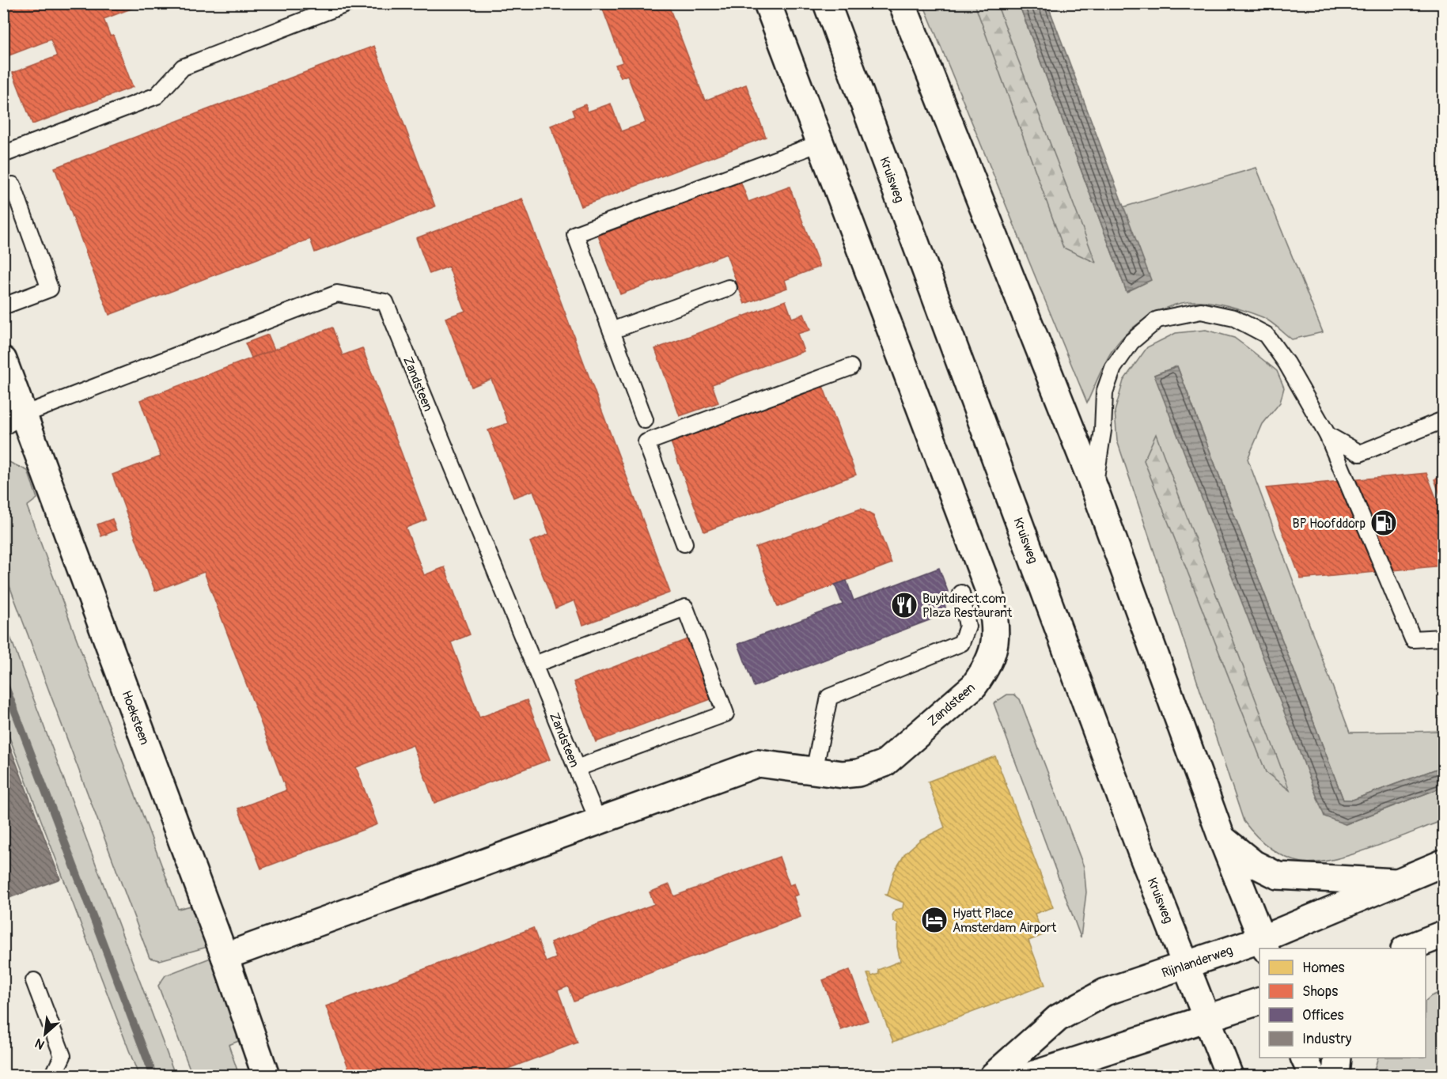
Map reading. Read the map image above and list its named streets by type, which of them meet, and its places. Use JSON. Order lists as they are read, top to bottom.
{
  "streets": {
    "main road": [
      "Kruisweg",
      "Zandsteen",
      "Hoeksteen",
      "Rijnlanderweg"
    ]
  },
  "crossings": [
    ["Kruisweg", "Rijnlanderweg"],
    ["Zandsteen", "Hoeksteen"]
  ],
  "places": {
    "fuel station": ["BP Hoofddorp"],
    "restaurant": ["Buyitdirect.com Plaza Restaurant"],
    "hotel": ["Hyatt Place Amsterdam Airport"]
  },
  "legend": [
    "Homes",
    "Shops",
    "Offices",
    "Industry"
  ],
  "north": "bottom left"
}
